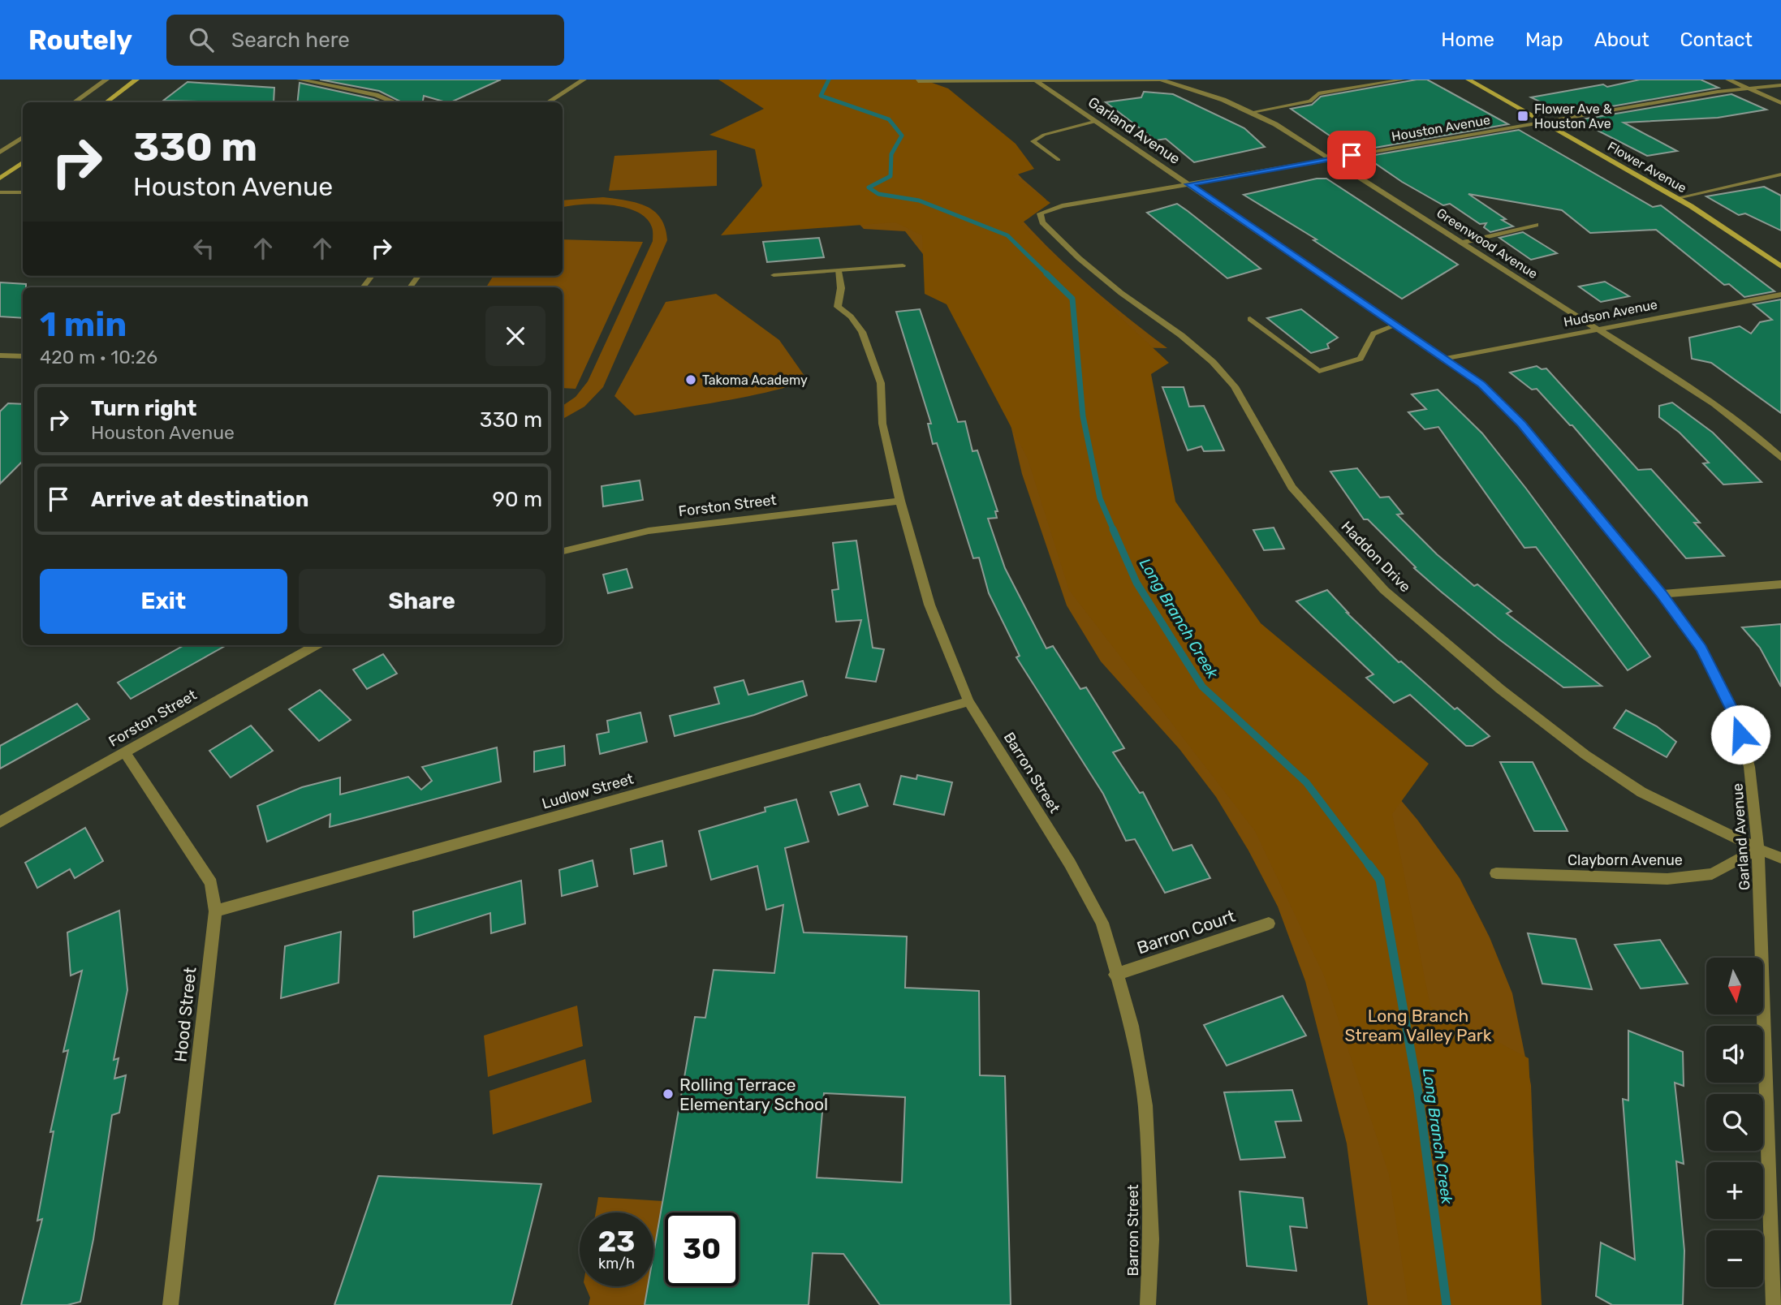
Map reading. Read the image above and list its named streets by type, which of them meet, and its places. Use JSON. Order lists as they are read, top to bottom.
{
  "streets": {
    "street": [
      "Houston Avenue",
      "Garland Avenue",
      "Flower Avenue",
      "Greenwood Avenue",
      "Hudson Avenue",
      "Forston Street",
      "Haddon Drive",
      "Barron Street",
      "Ludlow Street",
      "Clayborn Avenue",
      "Barron Court",
      "Hood Street"
    ]
  },
  "crossings": [
    ["Houston Avenue", "Garland Avenue"],
    ["Houston Avenue", "Flower Avenue"],
    ["Houston Avenue", "Greenwood Avenue"],
    ["Houston Avenue", "Haddon Drive"],
    ["Garland Avenue", "Greenwood Avenue"],
    ["Garland Avenue", "Hudson Avenue"],
    ["Garland Avenue", "Haddon Drive"],
    ["Garland Avenue", "Clayborn Avenue"],
    ["Greenwood Avenue", "Hudson Avenue"],
    ["Forston Street", "Barron Street"],
    ["Forston Street", "Hood Street"],
    ["Haddon Drive", "Clayborn Avenue"],
    ["Barron Street", "Ludlow Street"],
    ["Barron Street", "Barron Court"],
    ["Ludlow Street", "Hood Street"]
  ],
  "water": ["Long Branch Creek"],
  "parks": ["Long Branch Stream Valley Park"],
  "places": {
    "transit": ["Flower Ave & Houston Ave"],
    "other": ["Takoma Academy", "Rolling Terrace Elementary School"]
  },
  "north": "bottom",
  "page": {
    "header": "Routely",
    "search": "Search here",
    "nav": [
      "Home",
      "Map",
      "About",
      "Contact"
    ],
    "turn": ["330 m", "Houston Avenue"],
    "heading": ["1 min", "420 m · 10:26"],
    "list": [
      {
        "name": "Turn right",
        "note": "Houston Avenue",
        "value": "330 m"
      },
      {
        "name": "Arrive at destination",
        "value": "90 m"
      }
    ],
    "buttons": ["Exit", "Share"],
    "map_buttons": ["+", "−"],
    "speed": "23 km/h",
    "limit": "30"
  }
}
